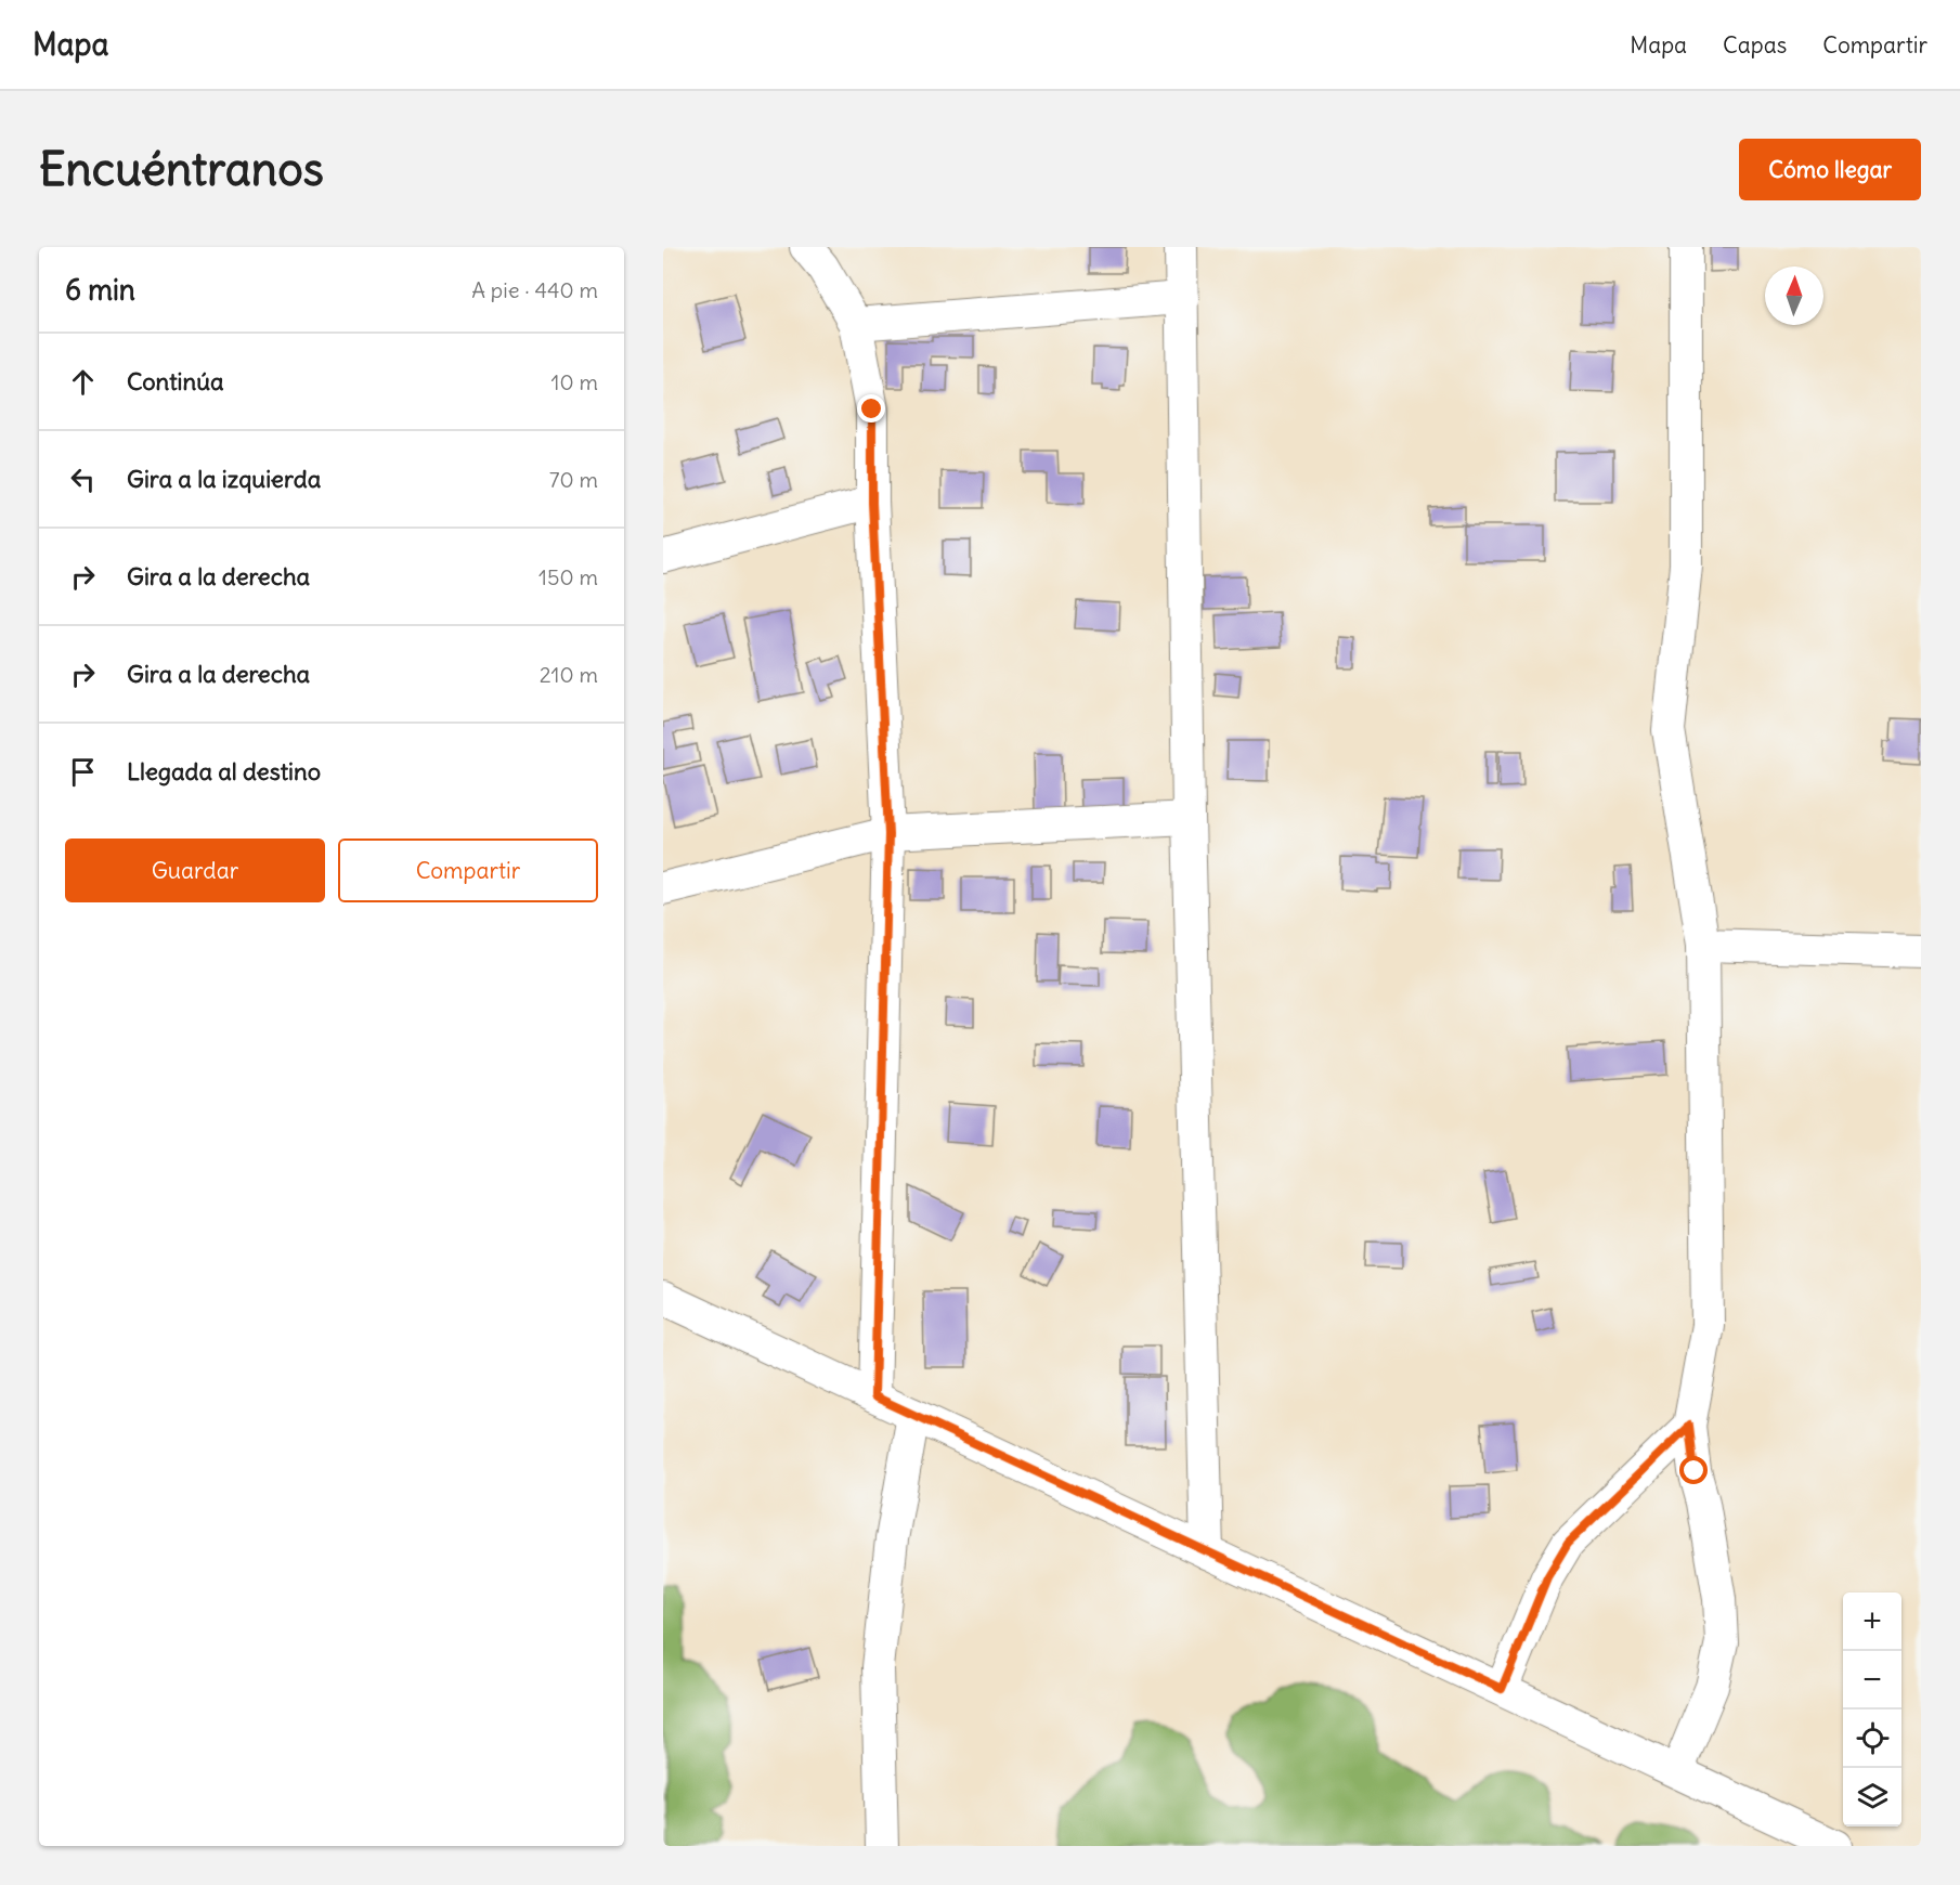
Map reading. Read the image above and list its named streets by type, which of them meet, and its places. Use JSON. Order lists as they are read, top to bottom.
{
  "north": "top",
  "page": {
    "header": "Mapa",
    "nav": ["Mapa", "Capas", "Compartir"],
    "buttons": [
      "Cómo llegar",
      ["Guardar", "Compartir"]
    ],
    "title": "Encuéntranos",
    "heading": ["6 min", "A pie · 440 m"],
    "list": [
      ["Continúa", "10 m"],
      ["Gira a la izquierda", "70 m"],
      ["Gira a la derecha", "150 m"],
      ["Gira a la derecha", "210 m"],
      "Llegada al destino"
    ],
    "map_buttons": ["+", "−"]
  }
}
